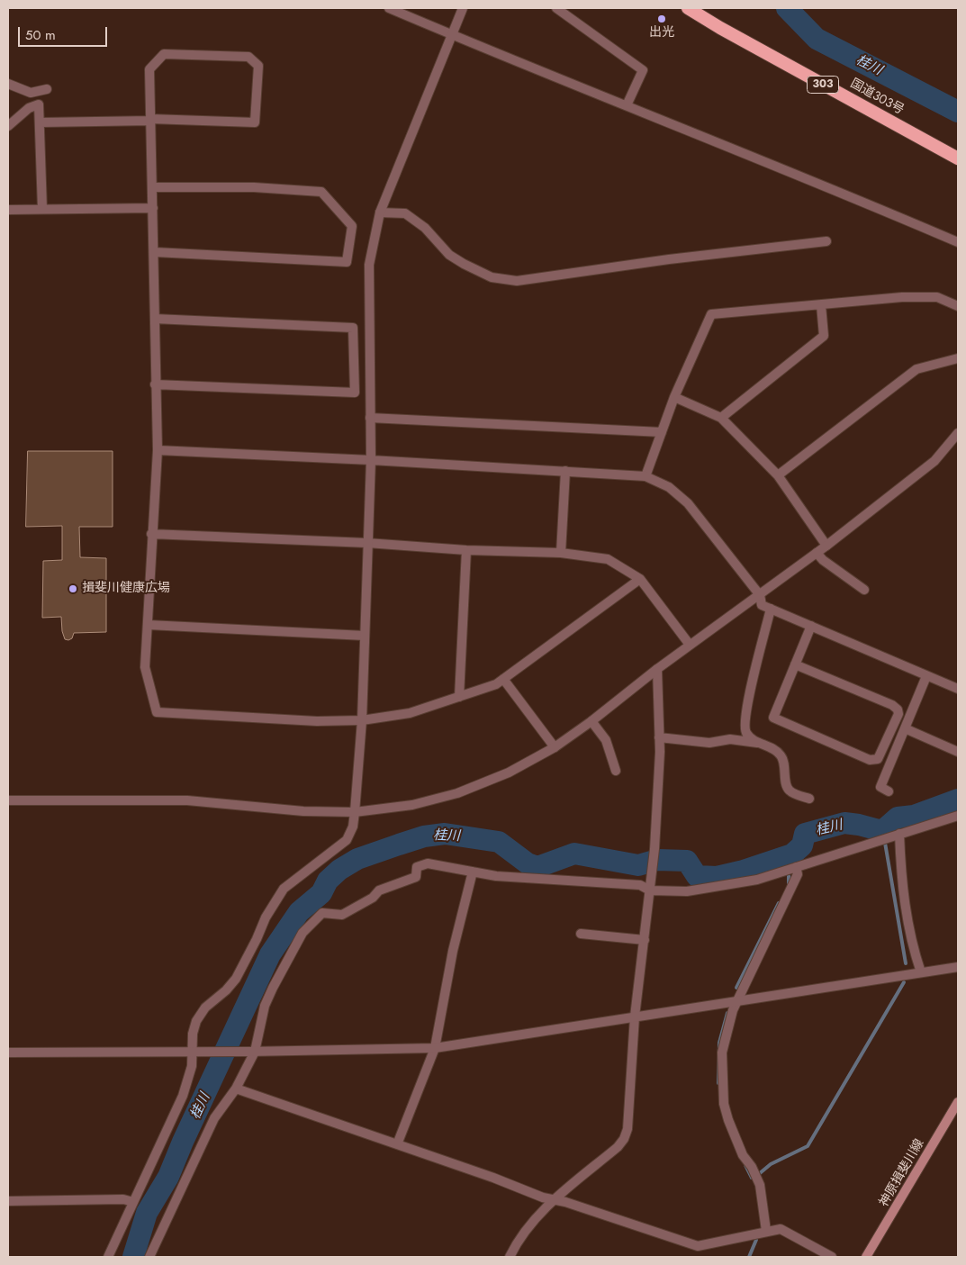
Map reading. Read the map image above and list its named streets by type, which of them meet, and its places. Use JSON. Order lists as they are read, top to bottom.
{
  "streets": {
    "highway": ["303", "国道303号"],
    "main road": ["神原揖斐川線"]
  },
  "water": ["桂川"],
  "places": ["出光", "揖斐川健康広場"],
  "scale_bar": "50 m"
}
